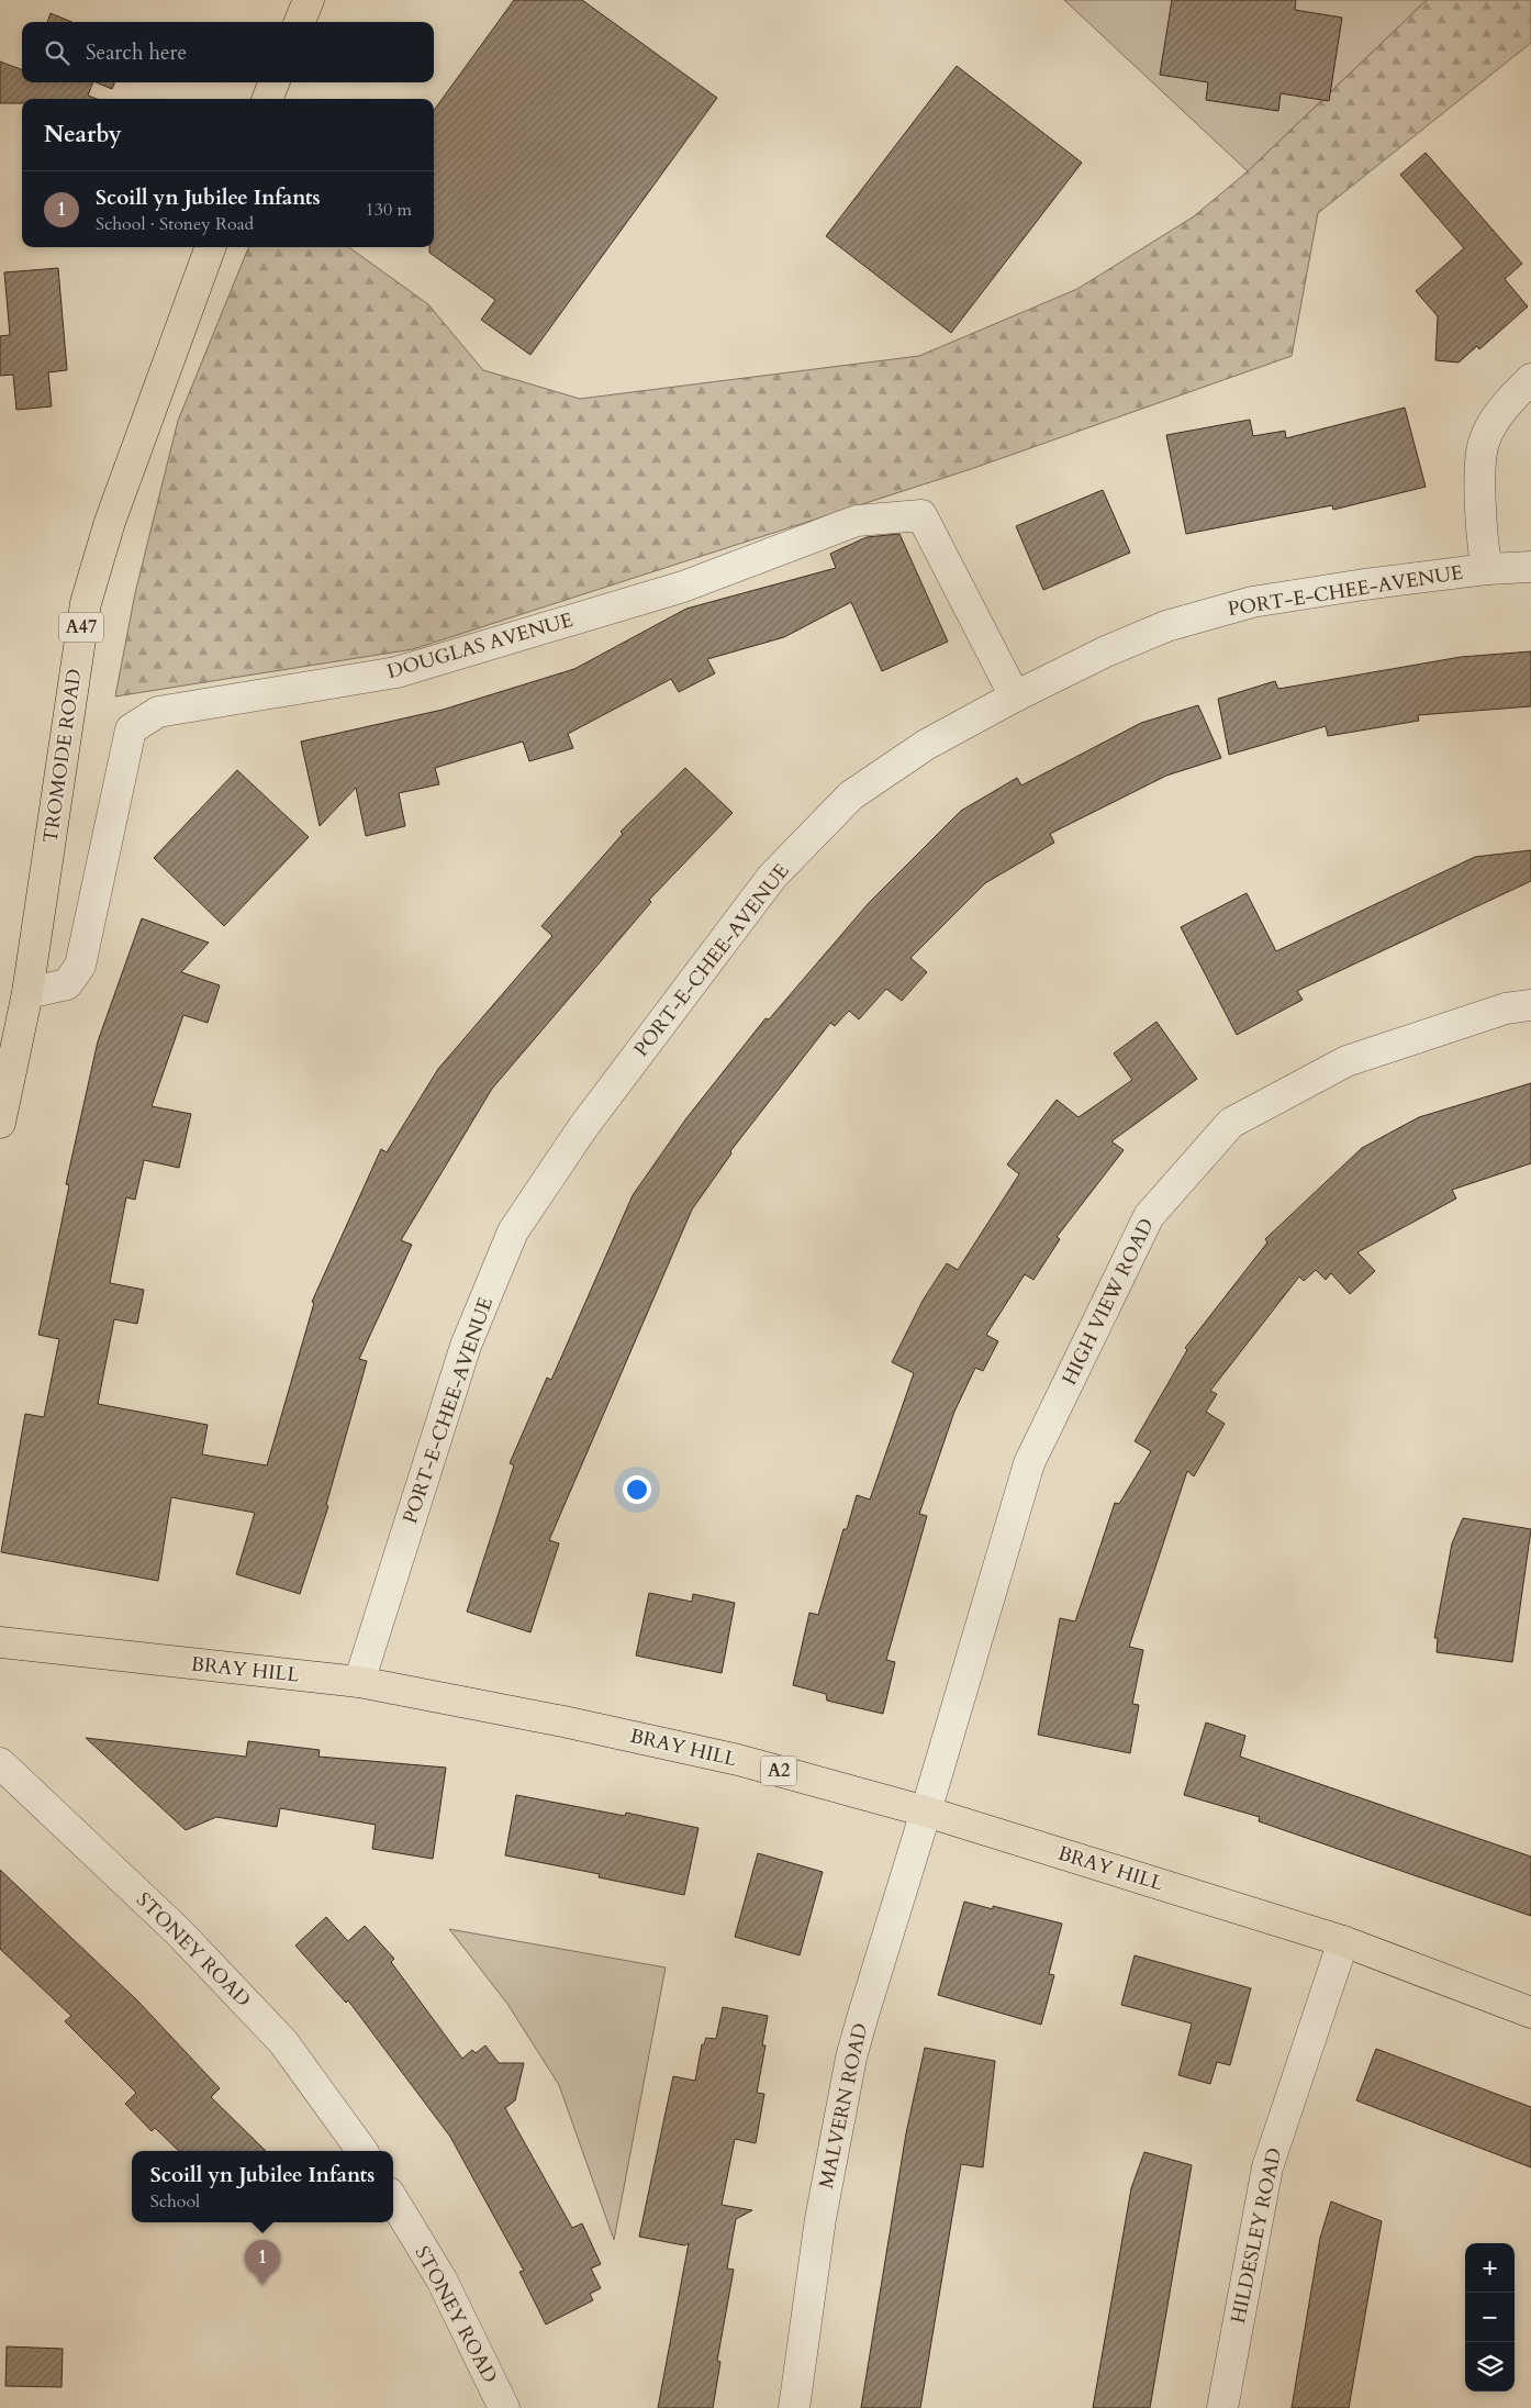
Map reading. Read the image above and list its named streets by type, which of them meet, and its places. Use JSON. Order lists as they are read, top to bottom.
{
  "streets": {
    "main road": [
      "A47",
      "TROMODE ROAD",
      "BRAY HILL",
      "A2"
    ],
    "street": [
      "PORT-E-CHEE-AVENUE",
      "DOUGLAS AVENUE",
      "HIGH VIEW ROAD",
      "STONEY ROAD",
      "MALVERN ROAD",
      "HILDESLEY ROAD"
    ]
  },
  "crossings": [
    ["PORT-E-CHEE-AVENUE", "DOUGLAS AVENUE"],
    ["PORT-E-CHEE-AVENUE", "BRAY HILL"],
    ["DOUGLAS AVENUE", "TROMODE ROAD"],
    ["HIGH VIEW ROAD", "BRAY HILL"],
    ["HIGH VIEW ROAD", "MALVERN ROAD"],
    ["BRAY HILL", "MALVERN ROAD"],
    ["BRAY HILL", "HILDESLEY ROAD"]
  ],
  "page": {
    "search": "Search here",
    "heading": "Nearby",
    "list": [
      {
        "mark": "1",
        "name": "Scoill yn Jubilee Infants",
        "note": "School · Stoney Road",
        "value": "130 m"
      }
    ],
    "popup": ["Scoill yn Jubilee Infants", "School"],
    "pins": "1",
    "map_buttons": ["+", "−"]
  }
}
